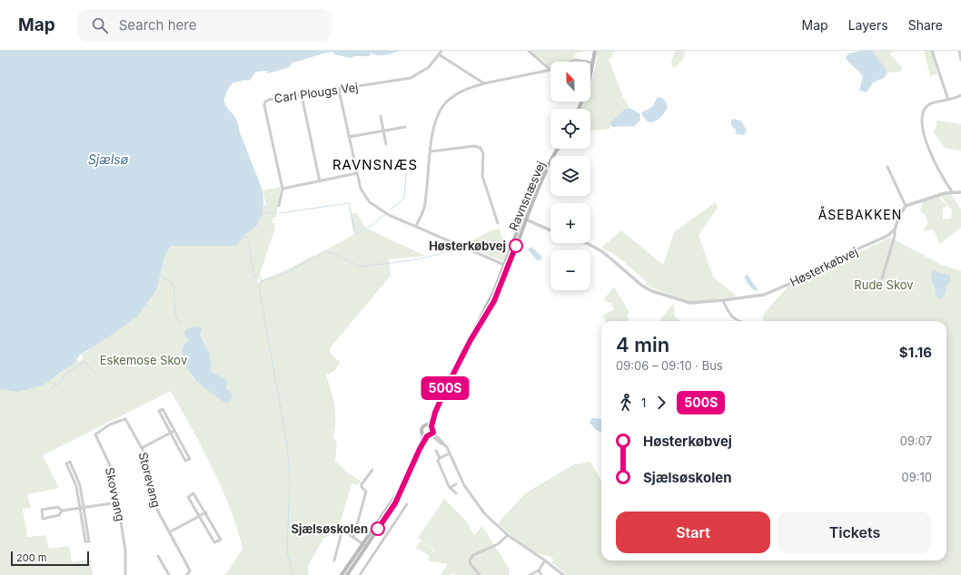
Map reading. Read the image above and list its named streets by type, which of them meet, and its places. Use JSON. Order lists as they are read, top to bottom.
{
  "streets": {
    "main road": ["Ravnsnæsvej"],
    "street": [
      "Carl Plougs Vej",
      "Høsterkøbvej",
      "Storevang",
      "Skovvang"
    ]
  },
  "crossings": [
    ["Storevang", "Skovvang"]
  ],
  "districts": ["RAVNSNÆS", "ÅSEBAKKEN"],
  "water": ["Sjælsø"],
  "parks": ["Rude Skov", "Eskemose Skov"],
  "places": ["Høsterkøbvej", "Sjælsøskolen"],
  "lines": ["bus line 500S"],
  "scale_bar": "200 m",
  "north": "top left",
  "page": {
    "header": "Map",
    "search": "Search here",
    "nav": ["Map", "Layers", "Share"],
    "on_map": "500S",
    "map_buttons": ["+", "−"],
    "heading": ["4 min", "09:06 – 09:10 · Bus", "$1.16"],
    "legs": ["1", "500S"],
    "list": [
      {
        "name": "Høsterkøbvej",
        "value": "09:07"
      },
      {
        "name": "Sjælsøskolen",
        "value": "09:10"
      }
    ],
    "buttons": ["Start", "Tickets"],
    "scale": "200 m"
  }
}
